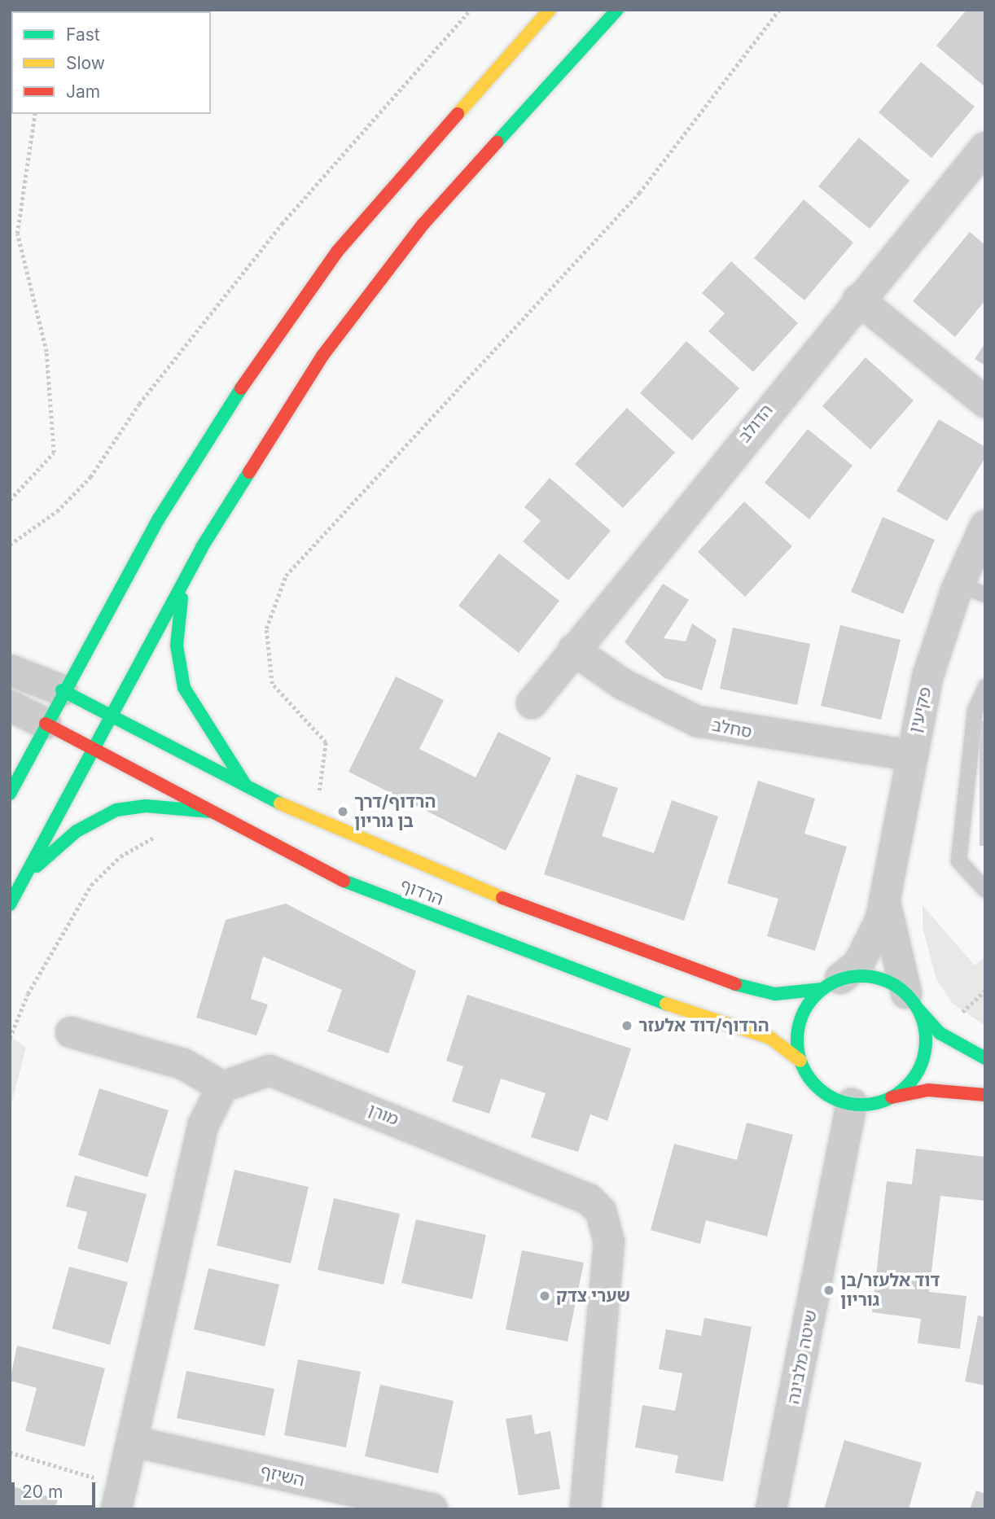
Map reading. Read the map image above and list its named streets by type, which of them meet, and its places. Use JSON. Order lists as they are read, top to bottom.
{
  "streets": {
    "main road": ["הרדוף"],
    "street": [
      "הדולב",
      "פקיעין",
      "סחלב",
      "מורן",
      "שיטה מלבינה",
      "השיזף"
    ]
  },
  "crossings": [
    ["הדולב", "סחלב"],
    ["פקיעין", "סחלב"],
    ["פקיעין", "הרדוף"],
    ["פקיעין", "שיטה מלבינה"],
    ["הרדוף", "שיטה מלבינה"]
  ],
  "places": [
    "הרדוף/דרך בן גוריון",
    "הרדוף/דוד אלעזר",
    "דוד אלעזר/בן גוריון",
    "שערי צדק"
  ],
  "legend": ["Fast", "Slow", "Jam"],
  "scale_bar": "20 m"
}
